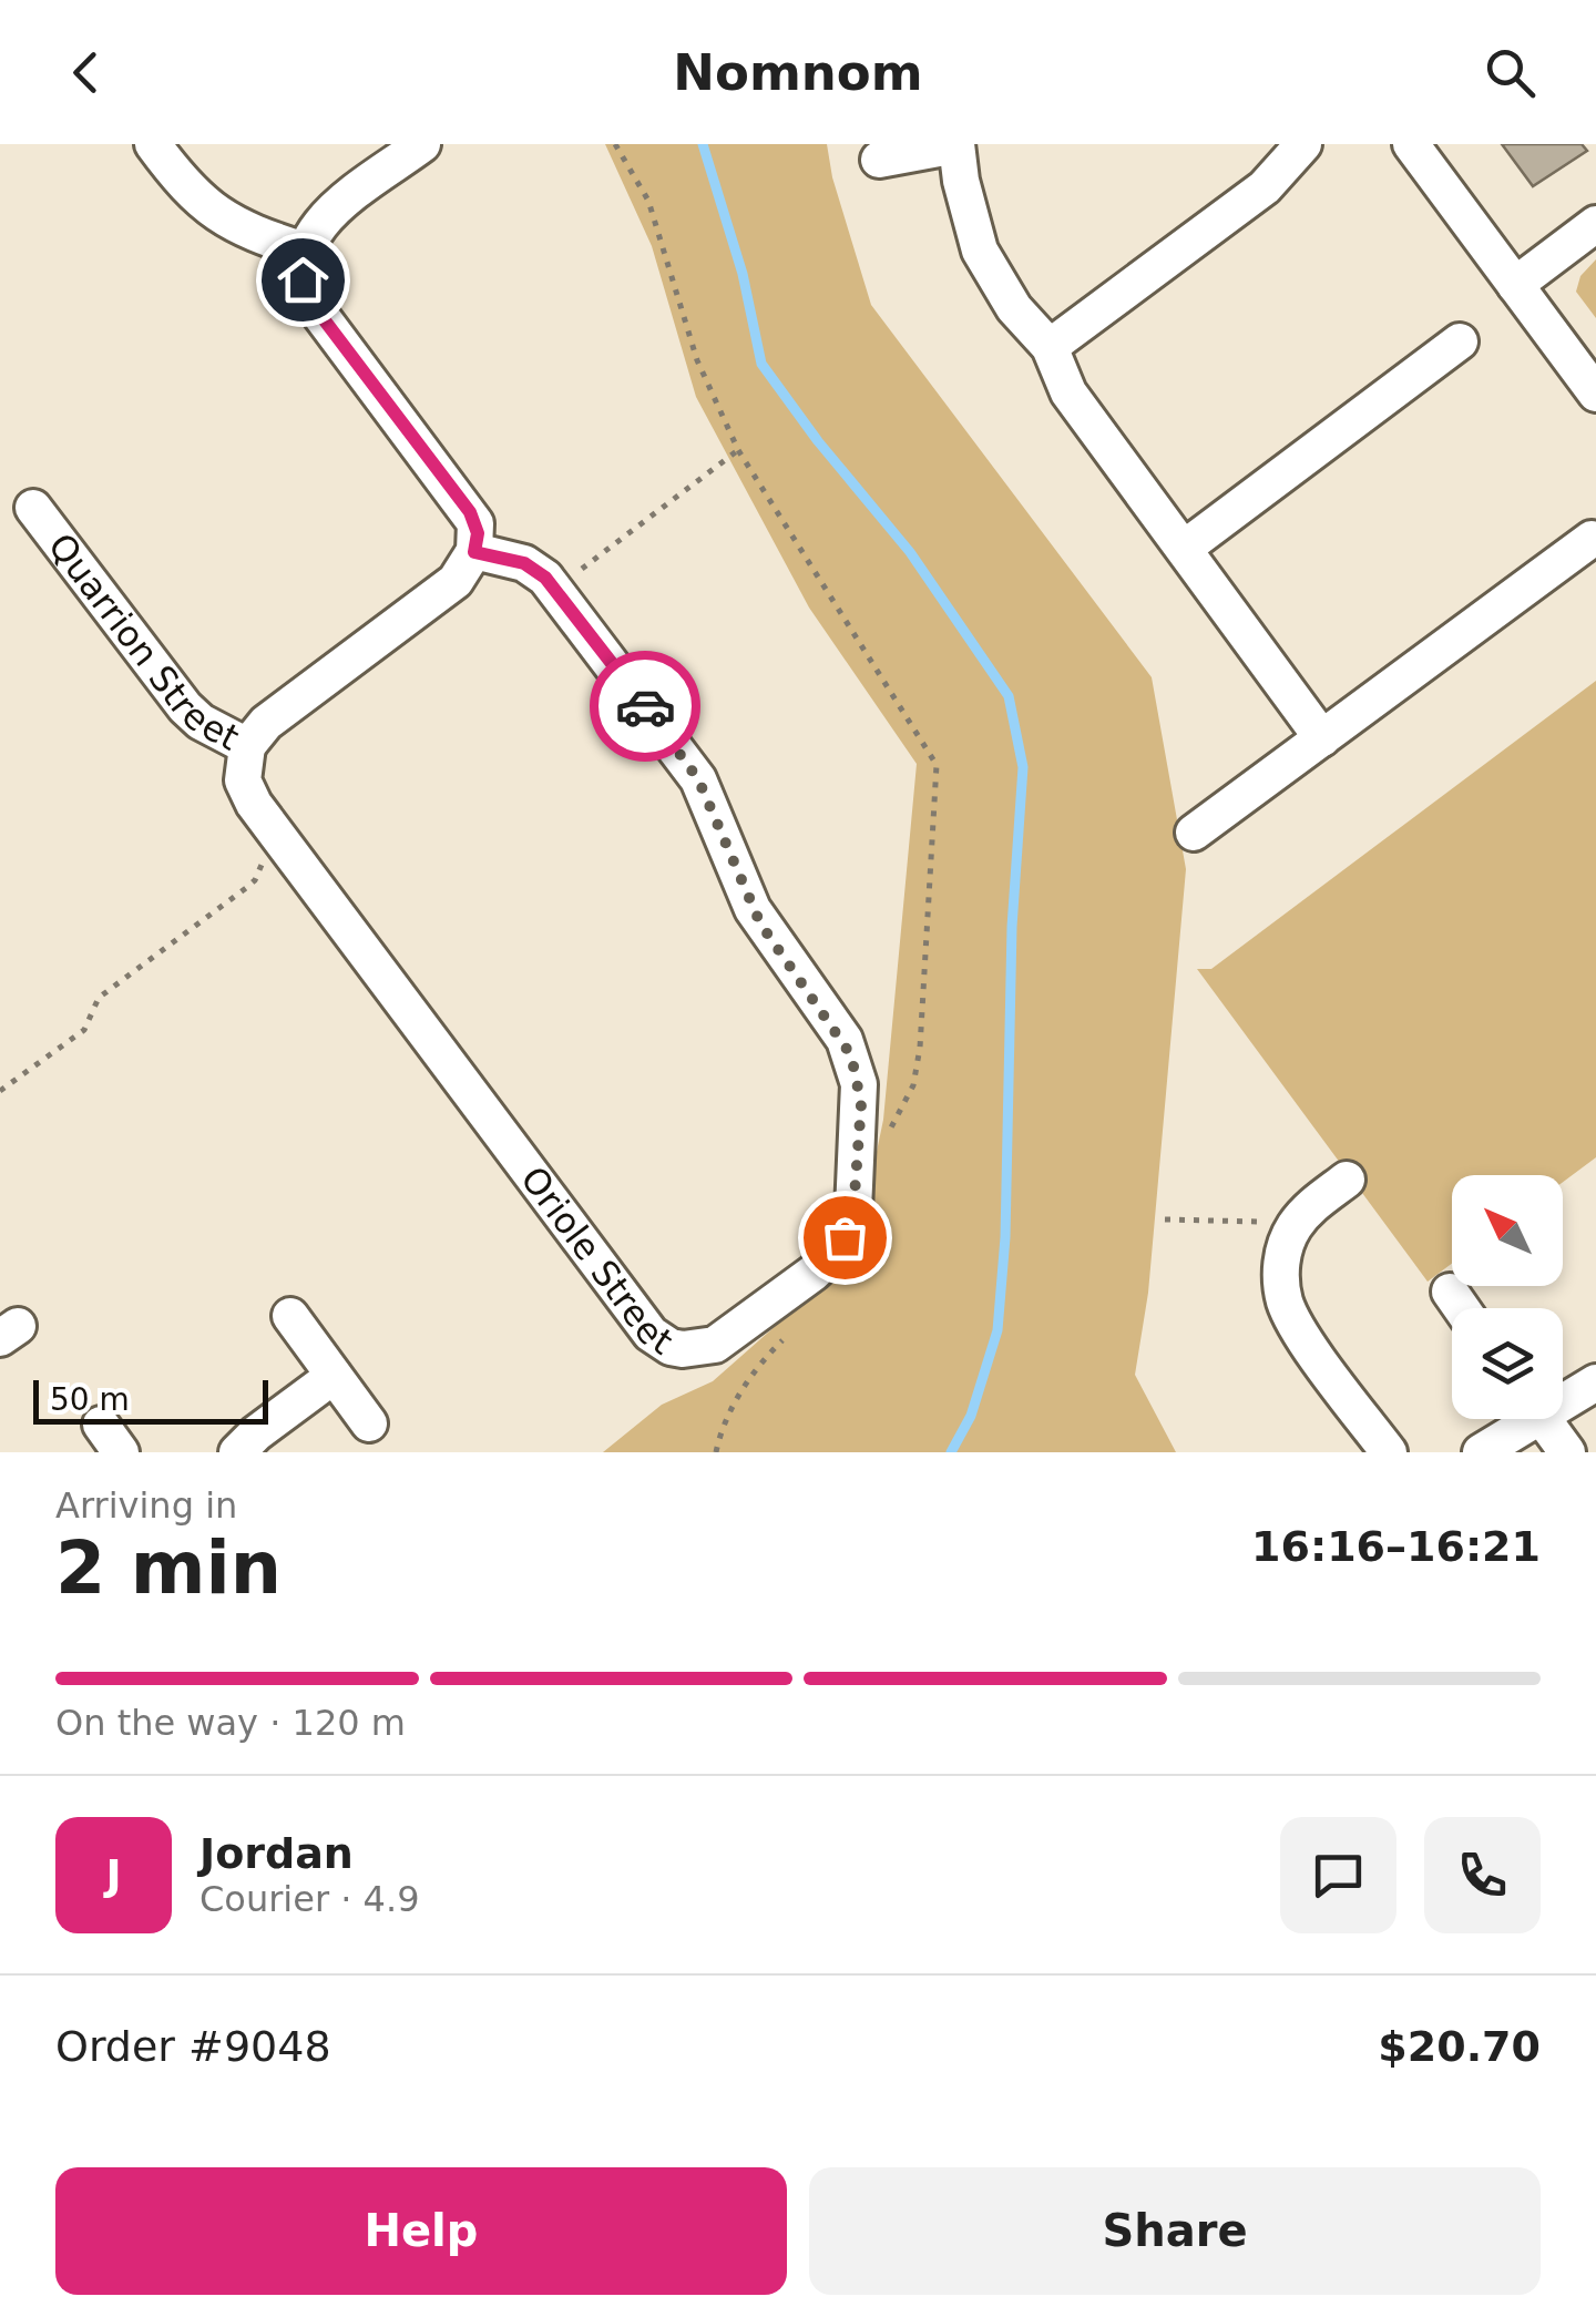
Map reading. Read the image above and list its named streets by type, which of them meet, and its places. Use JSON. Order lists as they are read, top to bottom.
{
  "streets": {
    "street": ["Quarrion Street", "Oriole Street"]
  },
  "crossings": [
    ["Quarrion Street", "Oriole Street"]
  ],
  "scale_bar": "50 m",
  "north": "top left",
  "page": {
    "header": "Nomnom",
    "scale": "50 m",
    "heading": ["2 min", "Arriving in", "16:16–16:21"],
    "panel": [
      "Jordan",
      "Courier · 4.9",
      "Order #9048",
      "$20.70"
    ],
    "bar": "On the way · 120 m",
    "round": "J",
    "buttons": ["Help", "Share"]
  }
}
